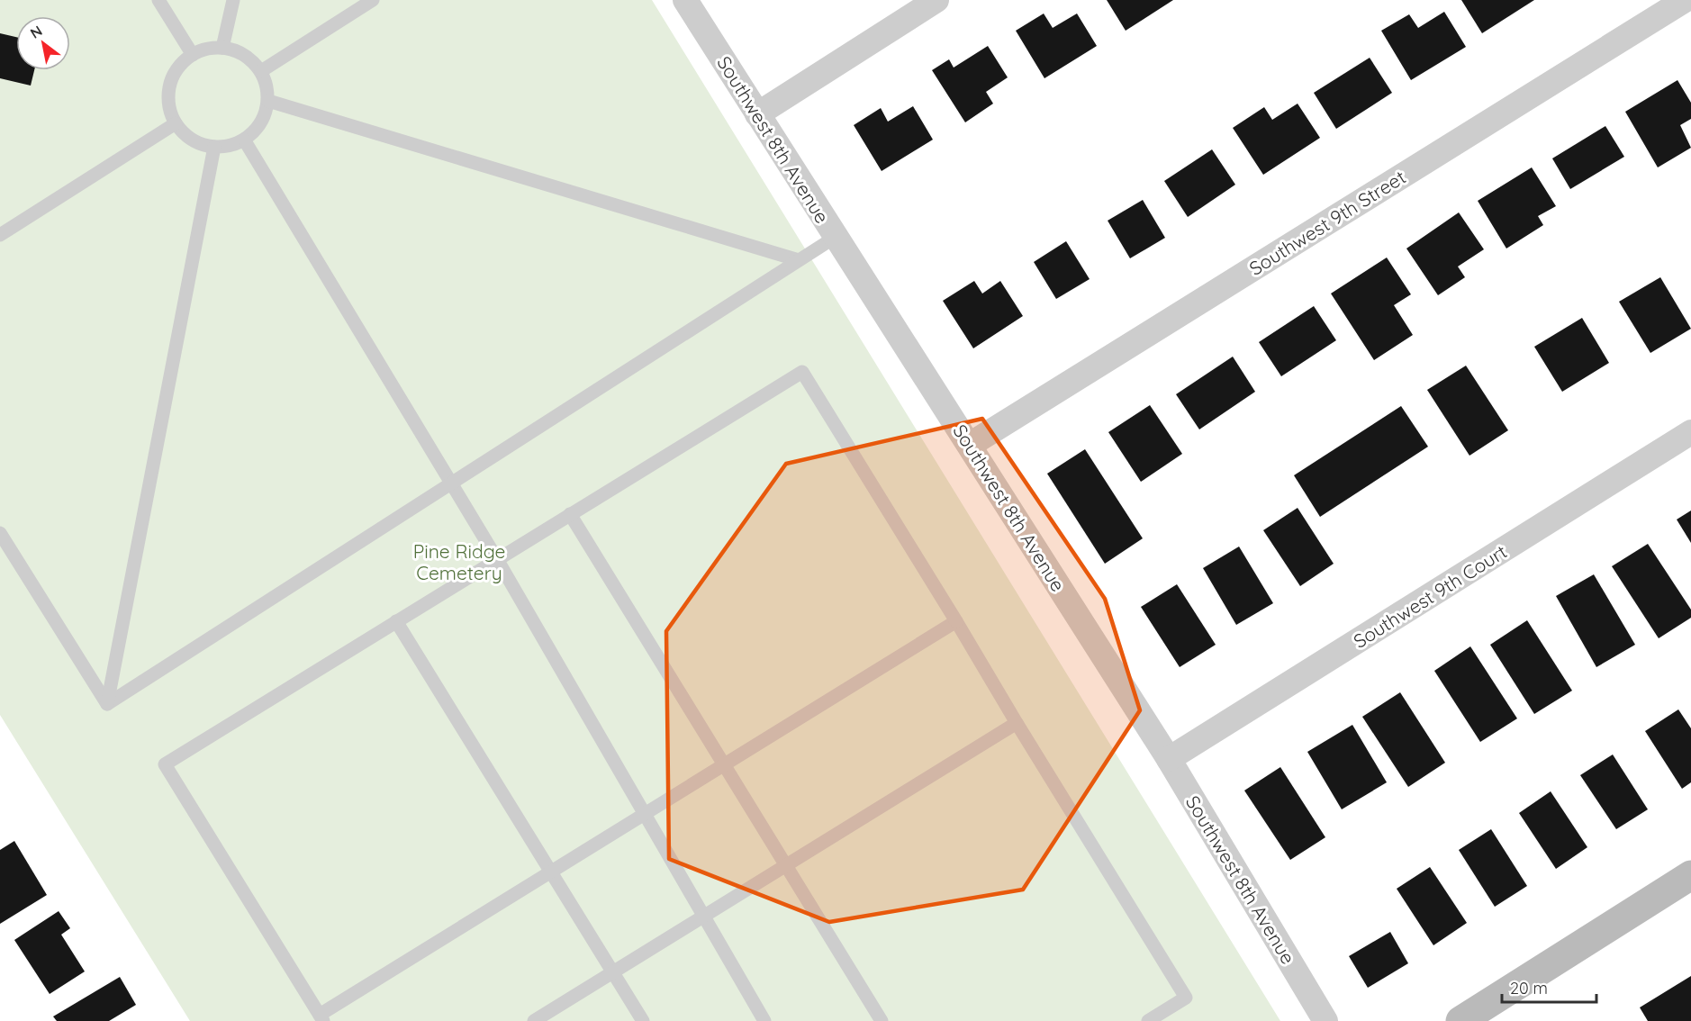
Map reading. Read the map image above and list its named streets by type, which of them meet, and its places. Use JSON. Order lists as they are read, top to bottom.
{
  "streets": {
    "street": ["Southwest 8th Avenue", "Southwest 9th Street", "Southwest 9th Court"]
  },
  "crossings": [
    ["Southwest 8th Avenue", "Southwest 9th Street"],
    ["Southwest 8th Avenue", "Southwest 9th Court"]
  ],
  "parks": ["Pine Ridge Cemetery"],
  "scale_bar": "20 m",
  "north": "top left"
}
